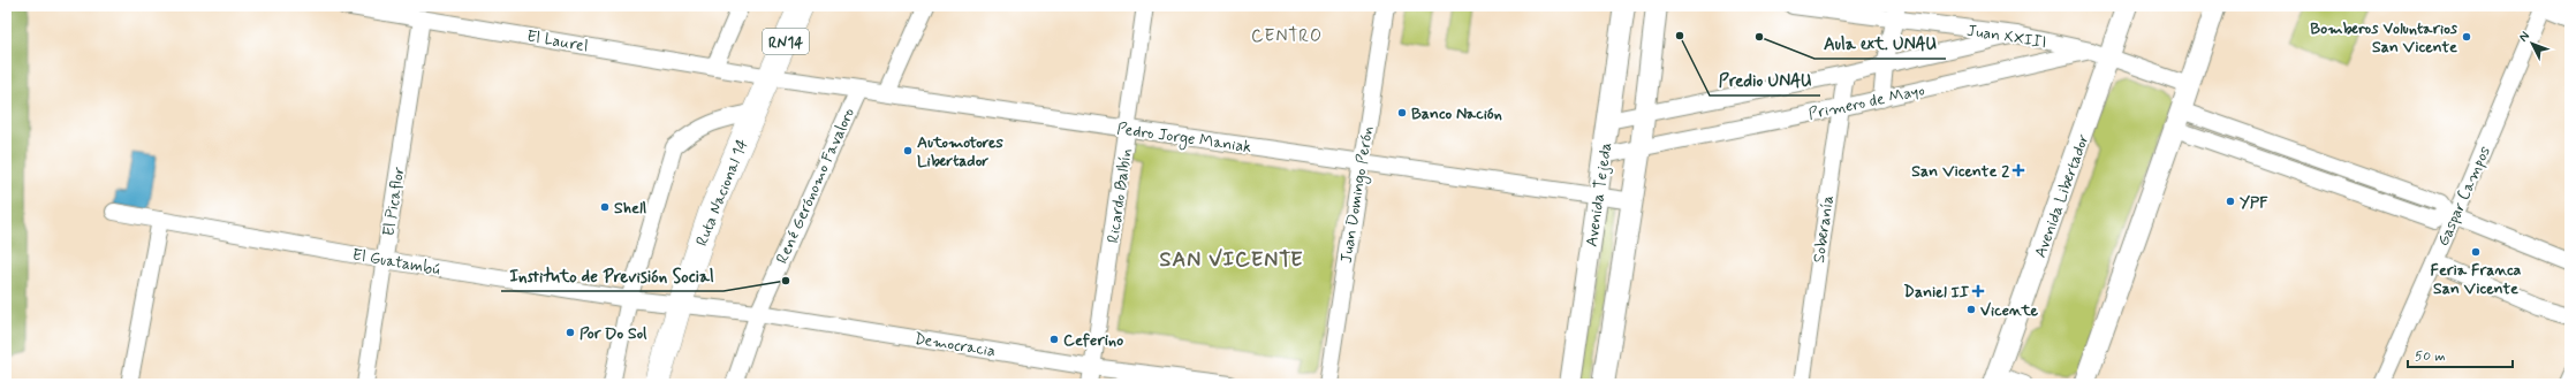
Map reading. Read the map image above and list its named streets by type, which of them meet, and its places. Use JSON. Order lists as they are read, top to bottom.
{
  "streets": {
    "highway": ["RN14", "Ruta Nacional 14"],
    "main road": ["Avenida Tejeda", "Avenida Libertador"],
    "street": [
      "Juan XXIII",
      "El Laurel",
      "Primero de Mayo",
      "Pedro Jorge Maniak",
      "René Gerónomo Favaloro",
      "Juan Domingo Perón",
      "Ricardo Balbín",
      "Gaspar Campos",
      "El Picaflor",
      "Soberanía",
      "El Guatambú",
      "Democracia"
    ]
  },
  "crossings": [
    ["Juan XXIII", "Primero de Mayo"],
    ["Juan XXIII", "Avenida Libertador"],
    ["El Laurel", "Pedro Jorge Maniak"],
    ["El Laurel", "Ruta Nacional 14"],
    ["El Laurel", "El Picaflor"],
    ["Primero de Mayo", "Avenida Tejeda"],
    ["Primero de Mayo", "Soberanía"],
    ["Pedro Jorge Maniak", "René Gerónomo Favaloro"],
    ["Pedro Jorge Maniak", "Ruta Nacional 14"],
    ["Pedro Jorge Maniak", "Juan Domingo Perón"],
    ["Pedro Jorge Maniak", "Avenida Tejeda"],
    ["Pedro Jorge Maniak", "Ricardo Balbín"],
    ["René Gerónomo Favaloro", "Democracia"],
    ["Ruta Nacional 14", "El Guatambú"],
    ["Ruta Nacional 14", "Democracia"],
    ["Ricardo Balbín", "Democracia"],
    ["El Picaflor", "El Guatambú"],
    ["El Guatambú", "Democracia"]
  ],
  "districts": ["CENTRO", "SAN VICENTE"],
  "places": {
    "other": [
      "Predio UNAU",
      "Aula ext. UNAU",
      "Bomberos Voluntarios San Vicente",
      "Banco Nación",
      "Automotores Libertador",
      "YPF",
      "Shell",
      "Feria Franca San Vicente",
      "Instituto de Previsión Social",
      "Vicente",
      "Por Do Sol",
      "Ceferino"
    ],
    "health": ["San Vicente 2", "Daniel II"]
  },
  "scale_bar": "50 m",
  "north": "top left"
}
